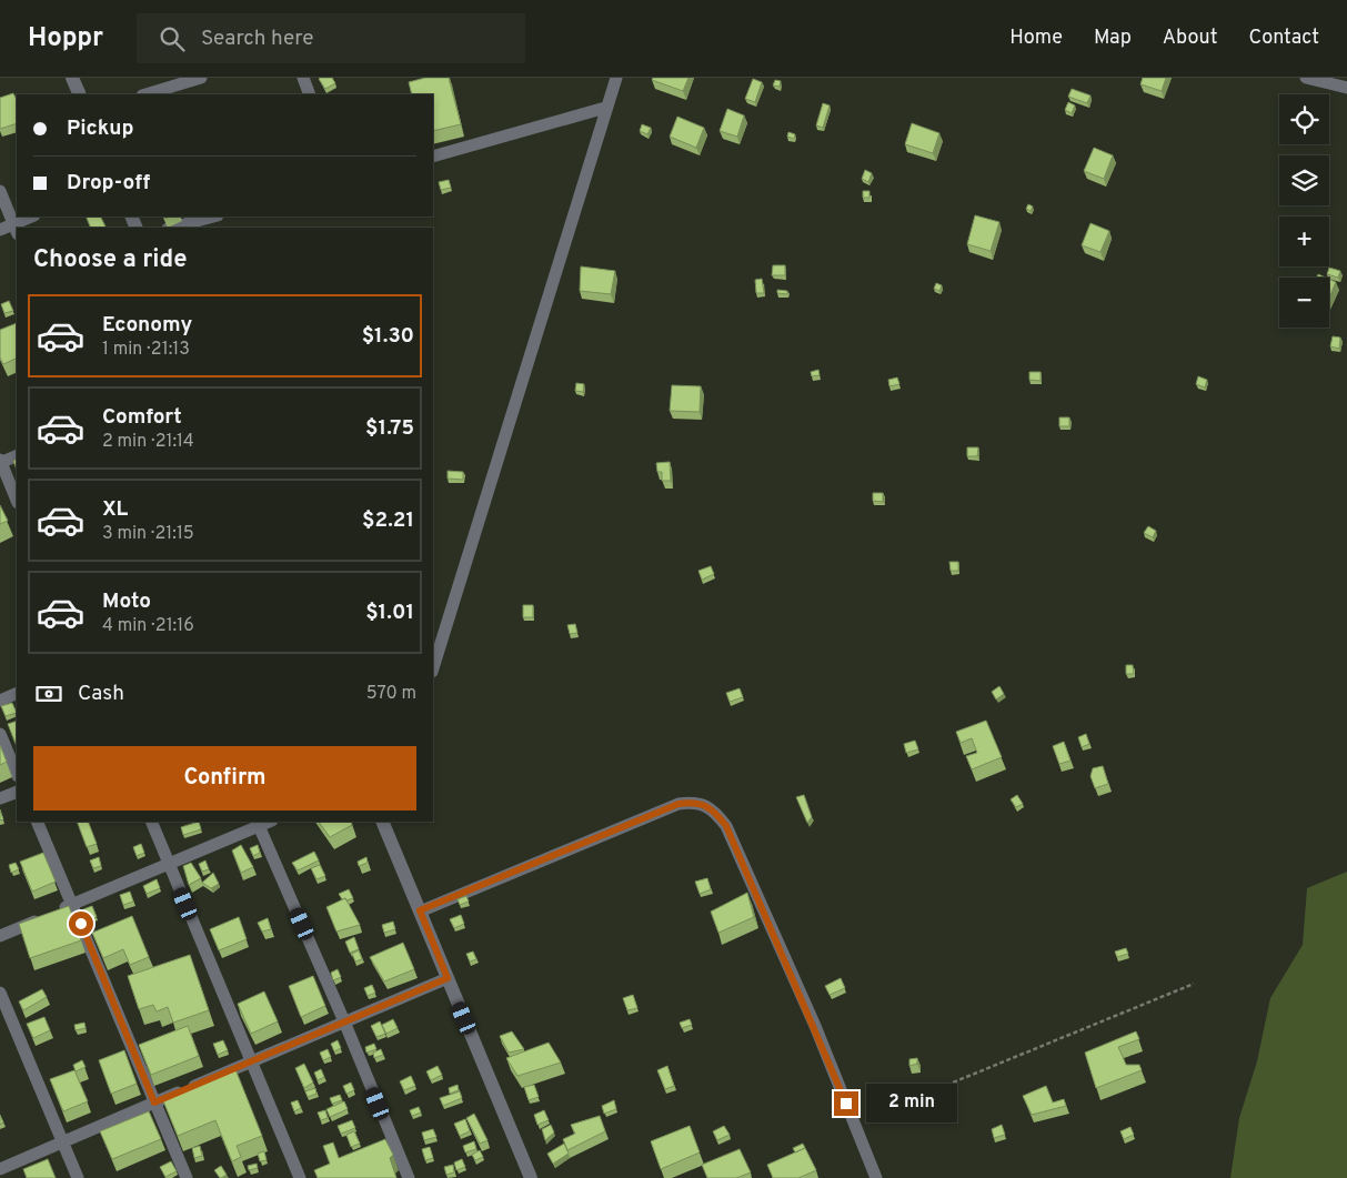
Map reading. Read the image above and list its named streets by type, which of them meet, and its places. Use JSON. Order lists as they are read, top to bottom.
{
  "page": {
    "header": "Hoppr",
    "search": "Search here",
    "nav": [
      "Home",
      "Map",
      "About",
      "Contact"
    ],
    "map_buttons": ["+", "−"],
    "banner": ["Pickup", "Drop-off"],
    "heading": "Choose a ride",
    "list": [
      {
        "name": "Economy",
        "note": "1 min · 21:13",
        "value": "$1.30"
      },
      {
        "name": "Comfort",
        "note": "2 min · 21:14",
        "value": "$1.75"
      },
      {
        "name": "XL",
        "note": "3 min · 21:15",
        "value": "$2.21"
      },
      {
        "name": "Moto",
        "note": "4 min · 21:16",
        "value": "$1.01"
      }
    ],
    "pay": ["Cash", "570 m"],
    "buttons": "Confirm",
    "bubble": "2 min"
  }
}
